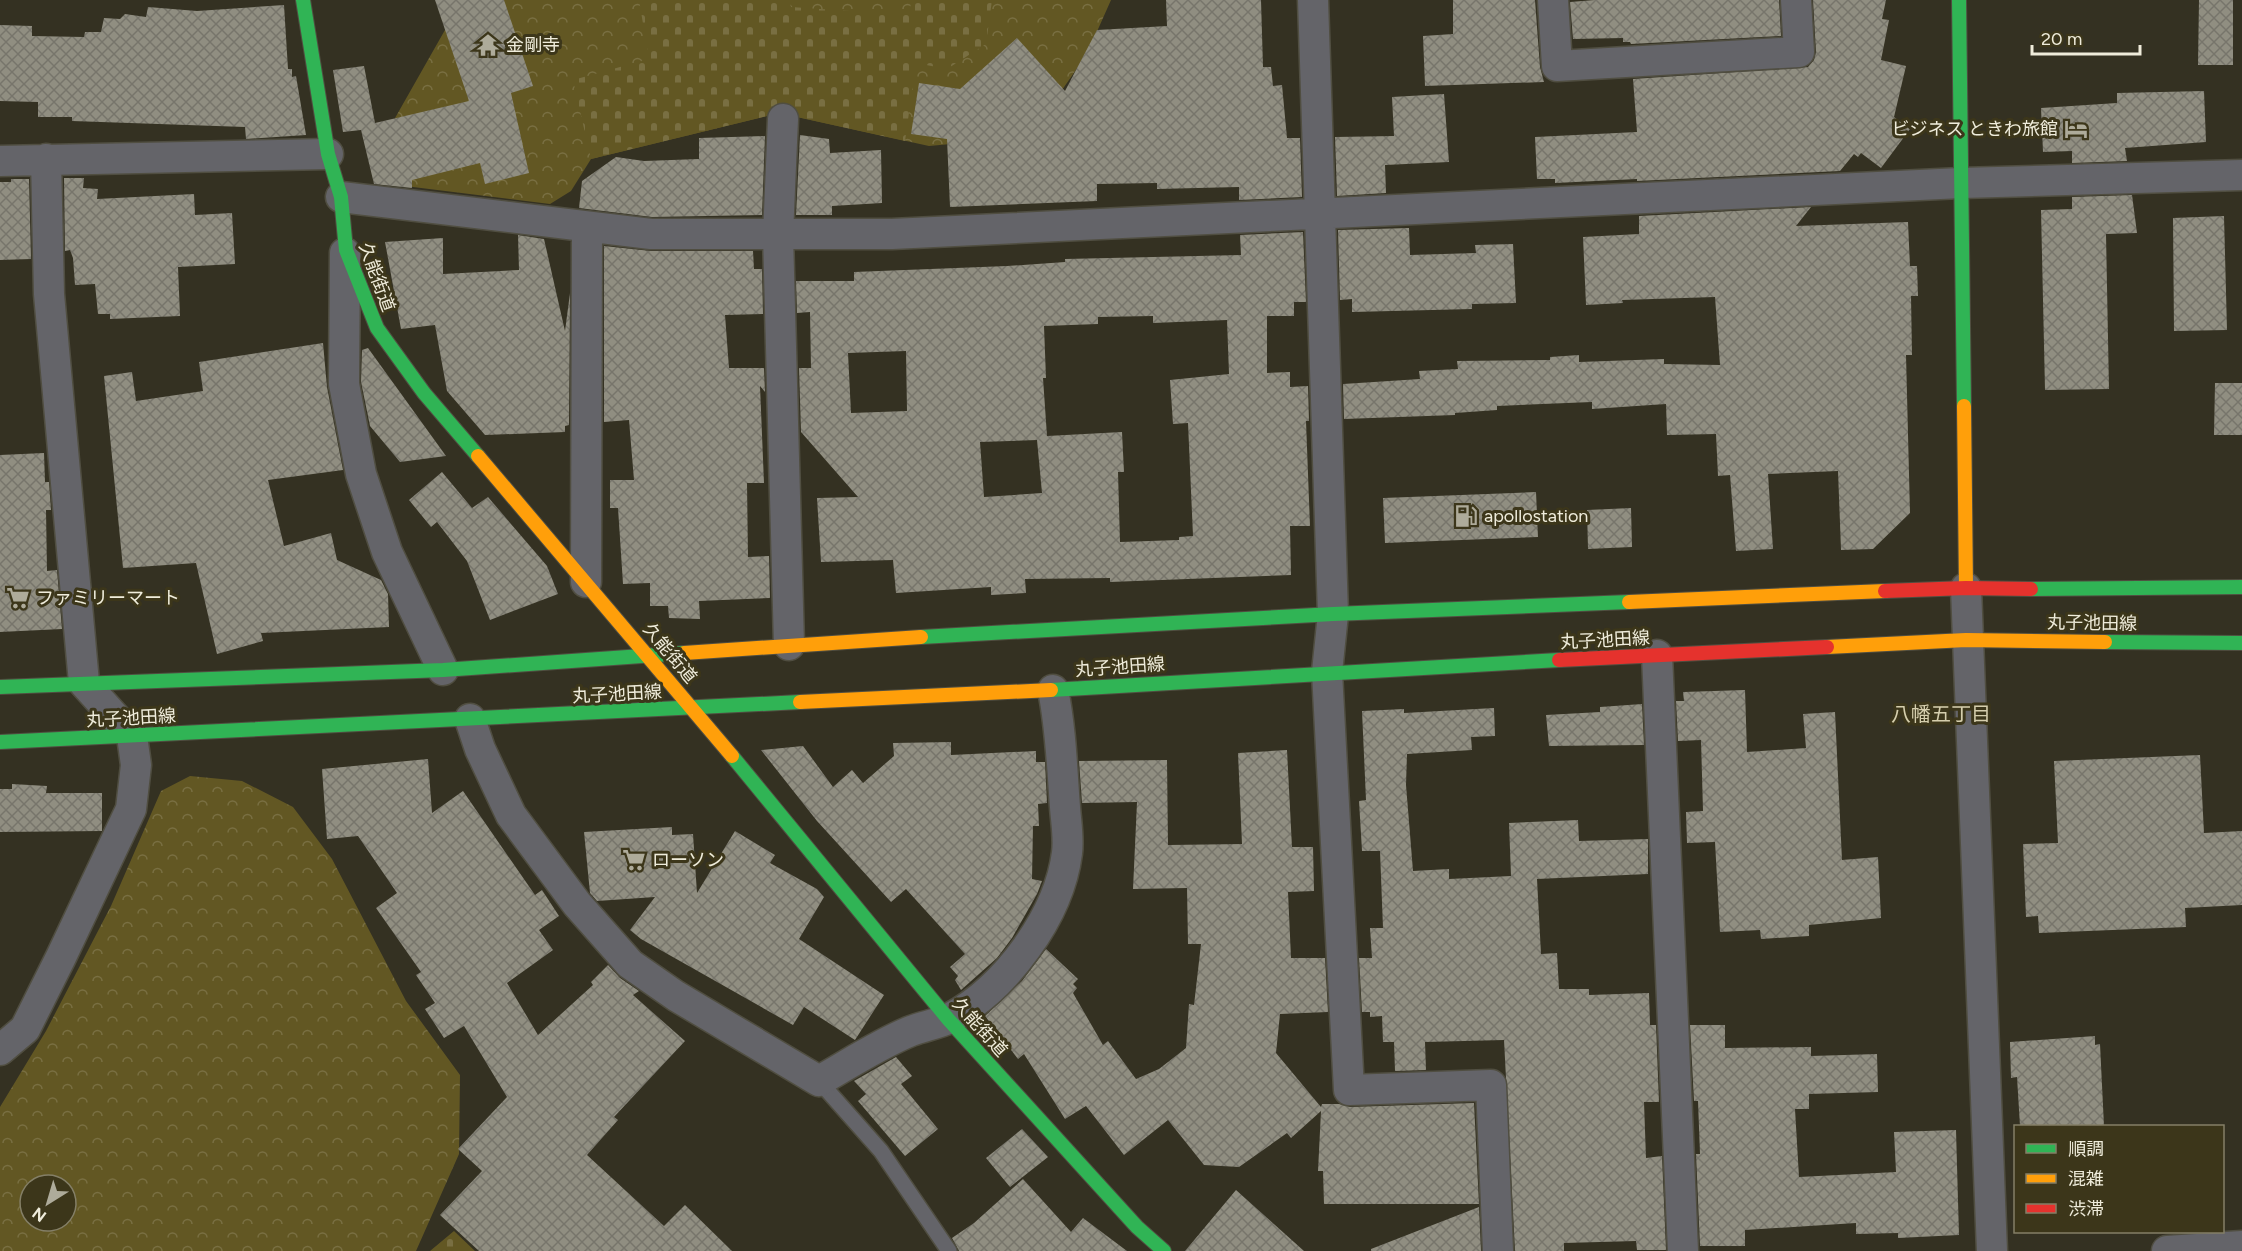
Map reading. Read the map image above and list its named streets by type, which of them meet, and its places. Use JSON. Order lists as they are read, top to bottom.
{
  "streets": {
    "street": ["久能街道", "丸子池田線"]
  },
  "crossings": [
    ["久能街道", "丸子池田線"]
  ],
  "districts": ["八幡五丁目"],
  "places": {
    "temple": ["金剛寺"],
    "hotel": ["ビジネス ときわ旅館"],
    "fuel station": ["apollostation"],
    "supermarket": ["ファミリーマート", "ローソン"]
  },
  "legend": ["順調", "混雑", "渋滞"],
  "scale_bar": "20 m",
  "north": "bottom left"
}
